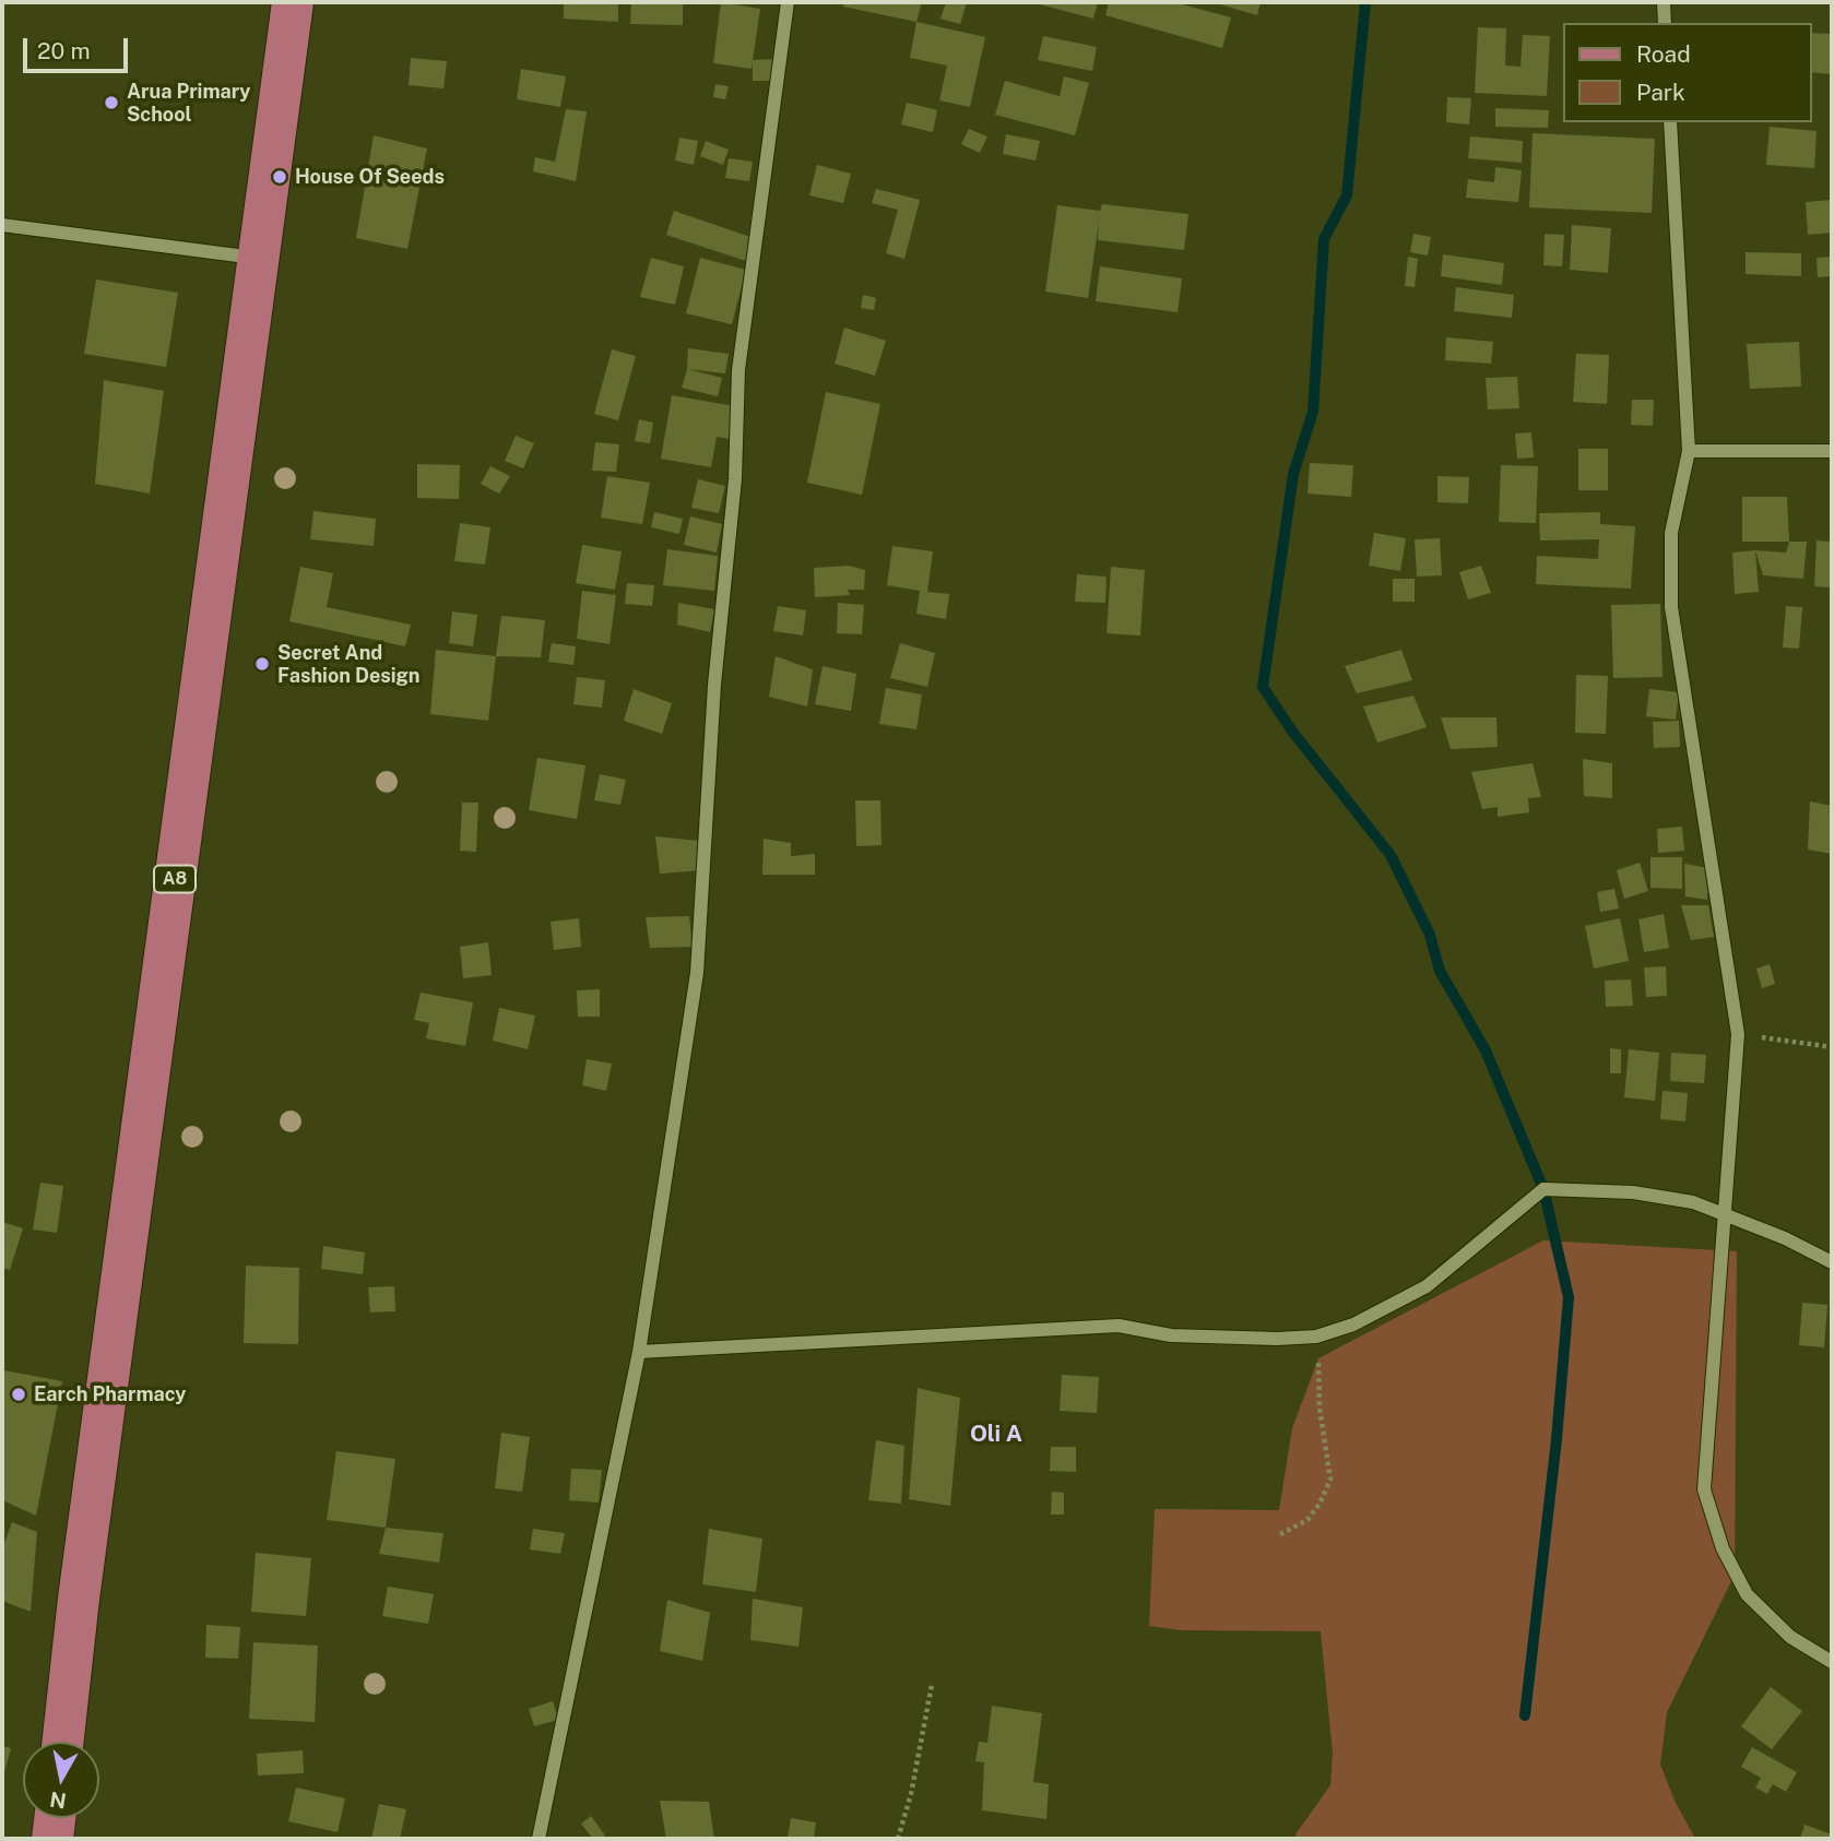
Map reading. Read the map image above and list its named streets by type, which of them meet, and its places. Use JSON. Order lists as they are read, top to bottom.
{
  "streets": {
    "main road": ["A8"]
  },
  "districts": ["Oli A"],
  "places": [
    "Arua Primary School",
    "House Of Seeds",
    "Secret And Fashion Design",
    "Earch Pharmacy"
  ],
  "legend": ["Road", "Park"],
  "scale_bar": "20 m",
  "north": "bottom"
}
